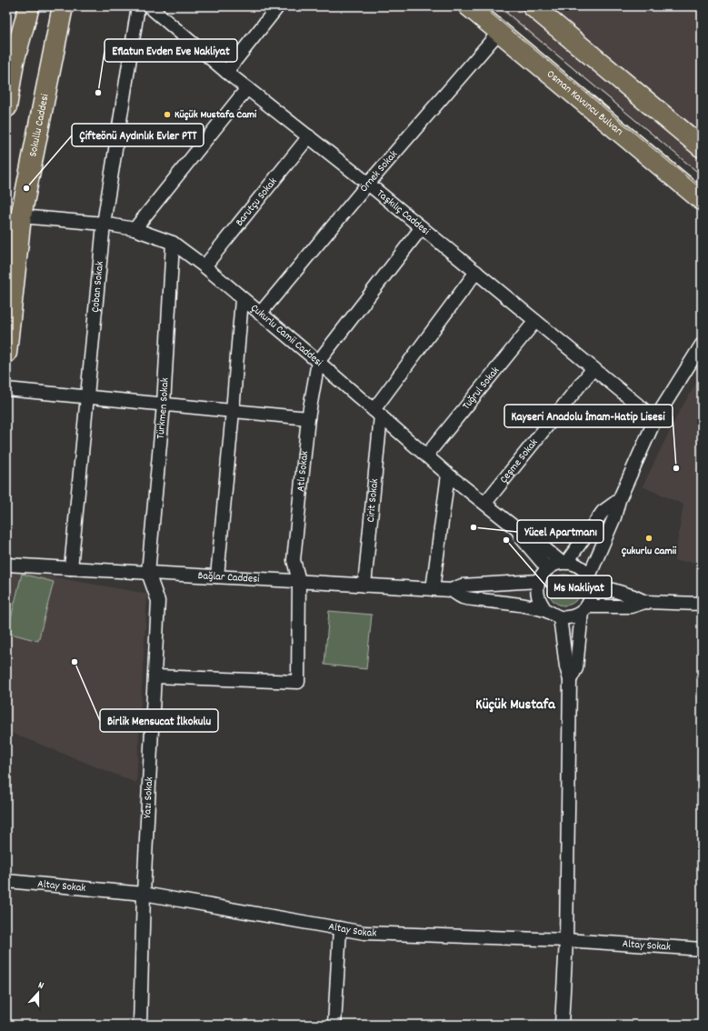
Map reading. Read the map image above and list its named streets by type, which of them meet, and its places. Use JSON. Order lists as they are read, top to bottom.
{
  "streets": {
    "main road": ["Osman Kavuncu Bulvarı", "Sokullu Caddesi"],
    "street": [
      "Örnek Sokak",
      "Barutçu Sokak",
      "Taşkılıç Caddesi",
      "Çoban Sokak",
      "Çukurlu Camii Caddesi",
      "Tuğrul Sokak",
      "Türkmen Sokak",
      "Çeşme Sokak",
      "Atlı Sokak",
      "Cirit Sokak",
      "Bağlar Caddesi",
      "Yazı Sokak",
      "Altay Sokak"
    ]
  },
  "crossings": [
    ["Osman Kavuncu Bulvarı", "Örnek Sokak"],
    ["Sokullu Caddesi", "Çukurlu Camii Caddesi"],
    ["Örnek Sokak", "Taşkılıç Caddesi"],
    ["Örnek Sokak", "Çukurlu Camii Caddesi"],
    ["Barutçu Sokak", "Taşkılıç Caddesi"],
    ["Barutçu Sokak", "Çukurlu Camii Caddesi"],
    ["Taşkılıç Caddesi", "Tuğrul Sokak"],
    ["Taşkılıç Caddesi", "Çeşme Sokak"],
    ["Çoban Sokak", "Çukurlu Camii Caddesi"],
    ["Çoban Sokak", "Bağlar Caddesi"],
    ["Çukurlu Camii Caddesi", "Tuğrul Sokak"],
    ["Çukurlu Camii Caddesi", "Türkmen Sokak"],
    ["Çukurlu Camii Caddesi", "Çeşme Sokak"],
    ["Çukurlu Camii Caddesi", "Atlı Sokak"],
    ["Çukurlu Camii Caddesi", "Cirit Sokak"],
    ["Çukurlu Camii Caddesi", "Bağlar Caddesi"],
    ["Türkmen Sokak", "Bağlar Caddesi"],
    ["Türkmen Sokak", "Yazı Sokak"],
    ["Atlı Sokak", "Bağlar Caddesi"],
    ["Atlı Sokak", "Yazı Sokak"],
    ["Cirit Sokak", "Bağlar Caddesi"],
    ["Bağlar Caddesi", "Yazı Sokak"],
    ["Yazı Sokak", "Altay Sokak"]
  ],
  "districts": ["Küçük Mustafa"],
  "places": [
    "Eflatun Evden Eve Nakliyat",
    "Küçük Mustafa Cami",
    "Çifteönü Aydınlık Evler PTT",
    "Kayseri Anadolu İmam-Hatip Lisesi",
    "Yücel Apartmanı",
    "Çukurlu Camii",
    "Ms Nakliyat",
    "Birlik Mensucat İlkokulu"
  ],
  "north": "top"
}
